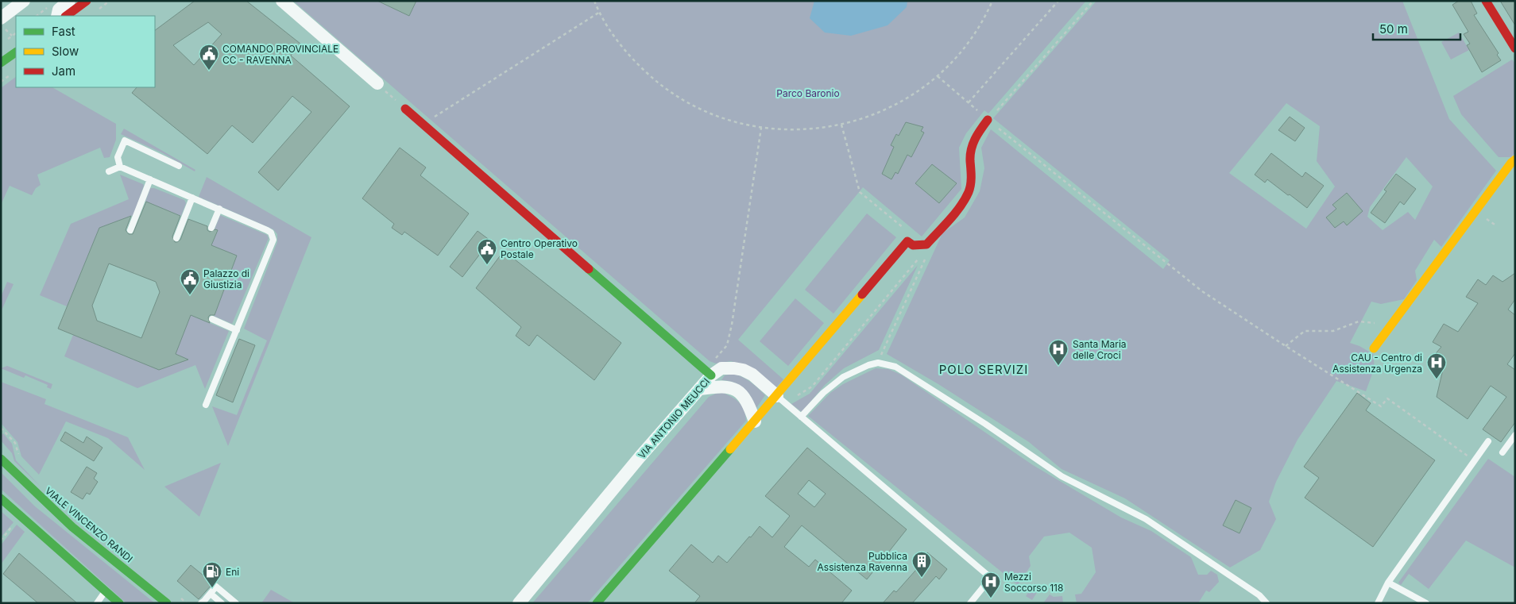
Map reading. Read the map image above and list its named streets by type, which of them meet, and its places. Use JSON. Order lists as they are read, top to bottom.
{
  "streets": {
    "street": ["VIA ANTONIO MEUCCI", "VIALE VINCENZO RANDI"]
  },
  "districts": ["POLO SERVIZI"],
  "parks": ["Parco Baronio"],
  "places": {
    "public building": ["COMANDO PROVINCIALE CC - RAVENNA", "Centro Operativo Postale", "Palazzo di Giustizia"],
    "hospital": ["Santa Maria delle Croci", "CAU - Centro di Assistenza Urgenza", "Mezzi Soccorso 118"],
    "building": ["Pubblica Assistenza Ravenna"],
    "fuel station": ["Eni"]
  },
  "legend": ["Fast", "Slow", "Jam"],
  "scale_bar": "50 m"
}
